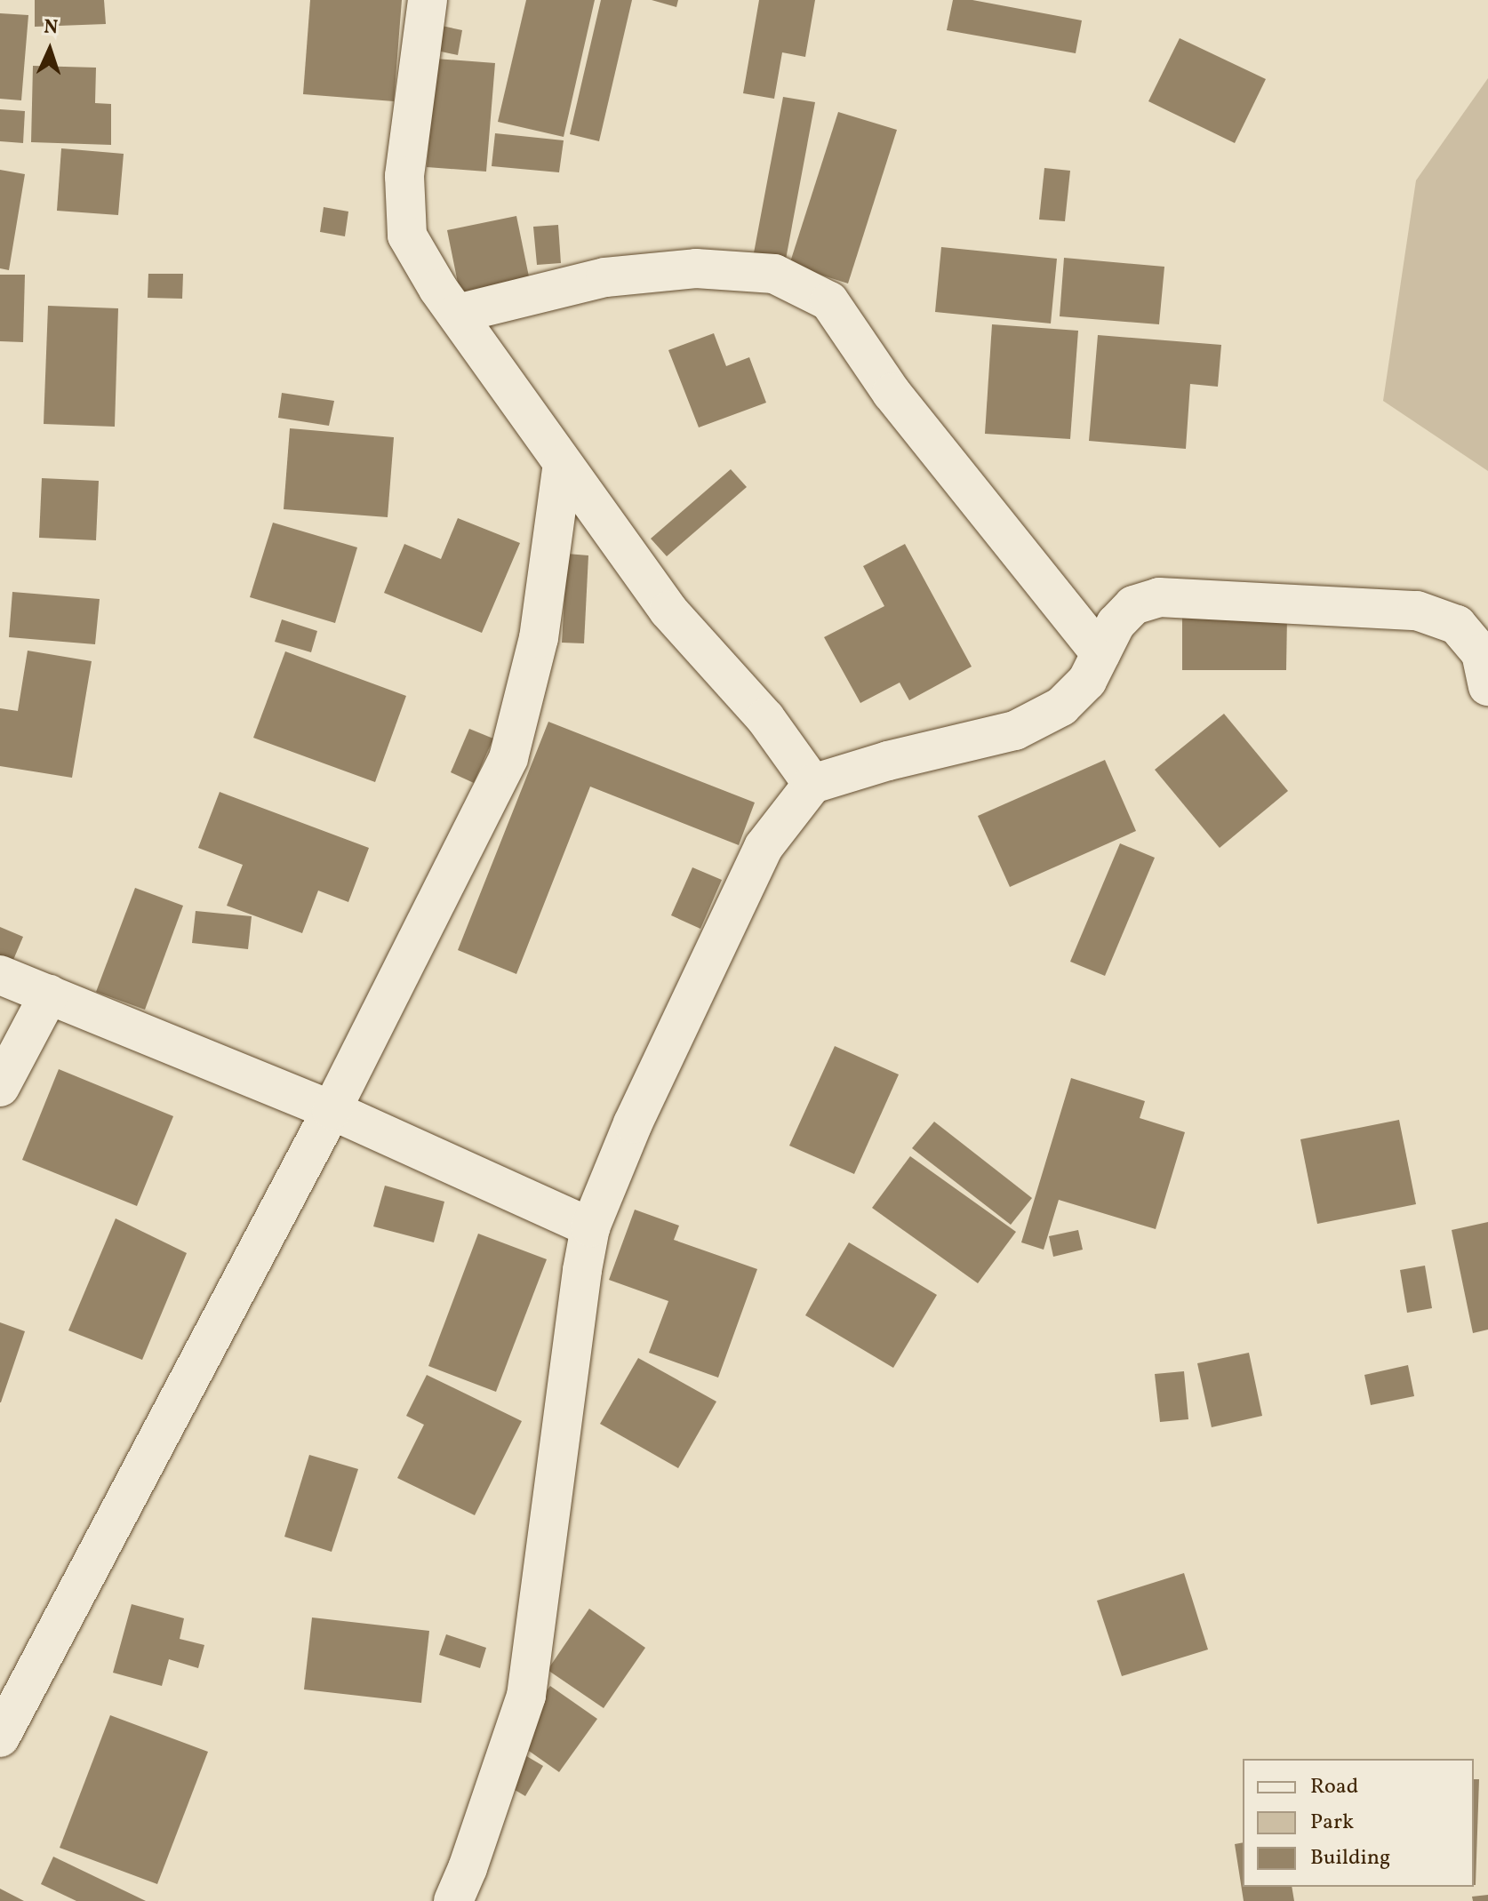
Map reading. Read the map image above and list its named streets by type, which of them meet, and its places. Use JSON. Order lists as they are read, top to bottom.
{
  "legend": ["Road", "Park", "Building"],
  "north": "top"
}
